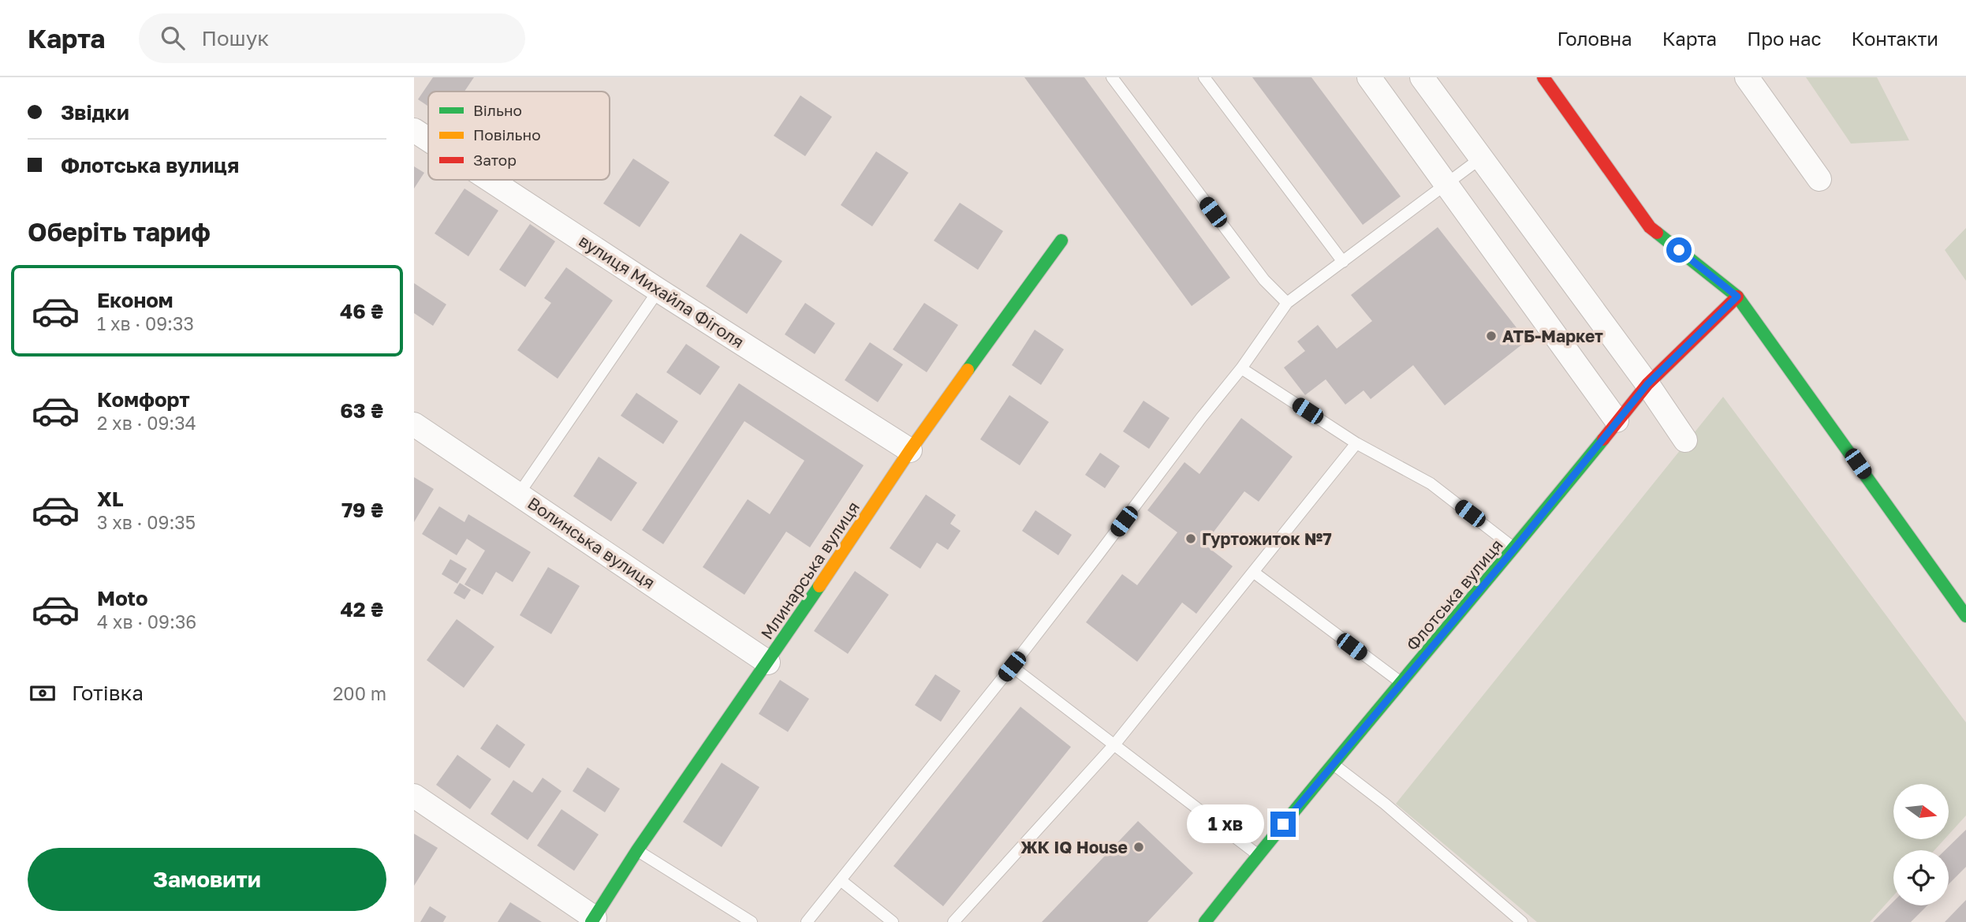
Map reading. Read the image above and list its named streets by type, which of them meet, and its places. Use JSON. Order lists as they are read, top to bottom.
{
  "streets": {
    "street": [
      "вулиця Михайла Фіголя",
      "Волинська вулиця",
      "Млинарська вулиця",
      "Флотська вулиця"
    ]
  },
  "crossings": [
    ["вулиця Михайла Фіголя", "Млинарська вулиця"],
    ["Волинська вулиця", "Млинарська вулиця"]
  ],
  "places": ["АТБ-Маркет", "Гуртожиток №7", "ЖК IQ House"],
  "legend": ["Вільно", "Повільно", "Затор"],
  "north": "right",
  "page": {
    "header": "Карта",
    "search": "Пошук",
    "nav": [
      "Головна",
      "Карта",
      "Про нас",
      "Контакти"
    ],
    "banner": ["Звідки", "Флотська вулиця"],
    "heading": "Оберіть тариф",
    "list": [
      {
        "name": "Економ",
        "note": "1 хв · 09:33",
        "value": "46 ₴"
      },
      {
        "name": "Комфорт",
        "note": "2 хв · 09:34",
        "value": "63 ₴"
      },
      {
        "name": "XL",
        "note": "3 хв · 09:35",
        "value": "79 ₴"
      },
      {
        "name": "Moto",
        "note": "4 хв · 09:36",
        "value": "42 ₴"
      }
    ],
    "pay": ["Готівка", "200 m"],
    "bubble": "1 хв",
    "buttons": "Замовити"
  }
}
